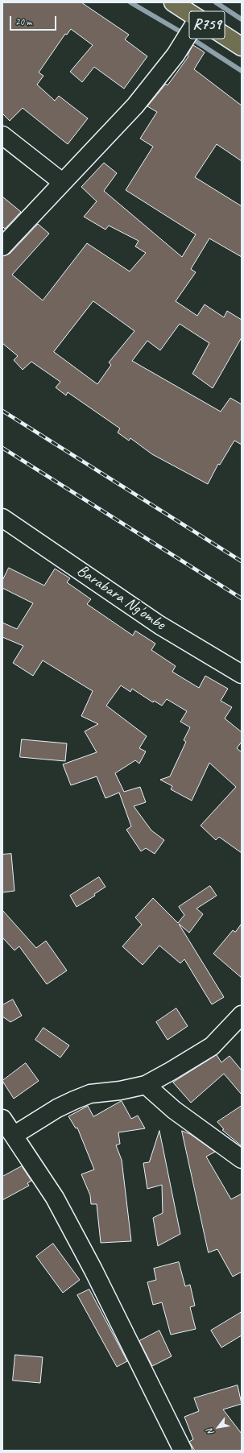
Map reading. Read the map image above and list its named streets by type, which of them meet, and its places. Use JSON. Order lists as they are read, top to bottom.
{
  "streets": {
    "main road": ["R759"],
    "street": ["Barabara Ng'ombe"]
  },
  "scale_bar": "20 m",
  "north": "bottom left"
}
